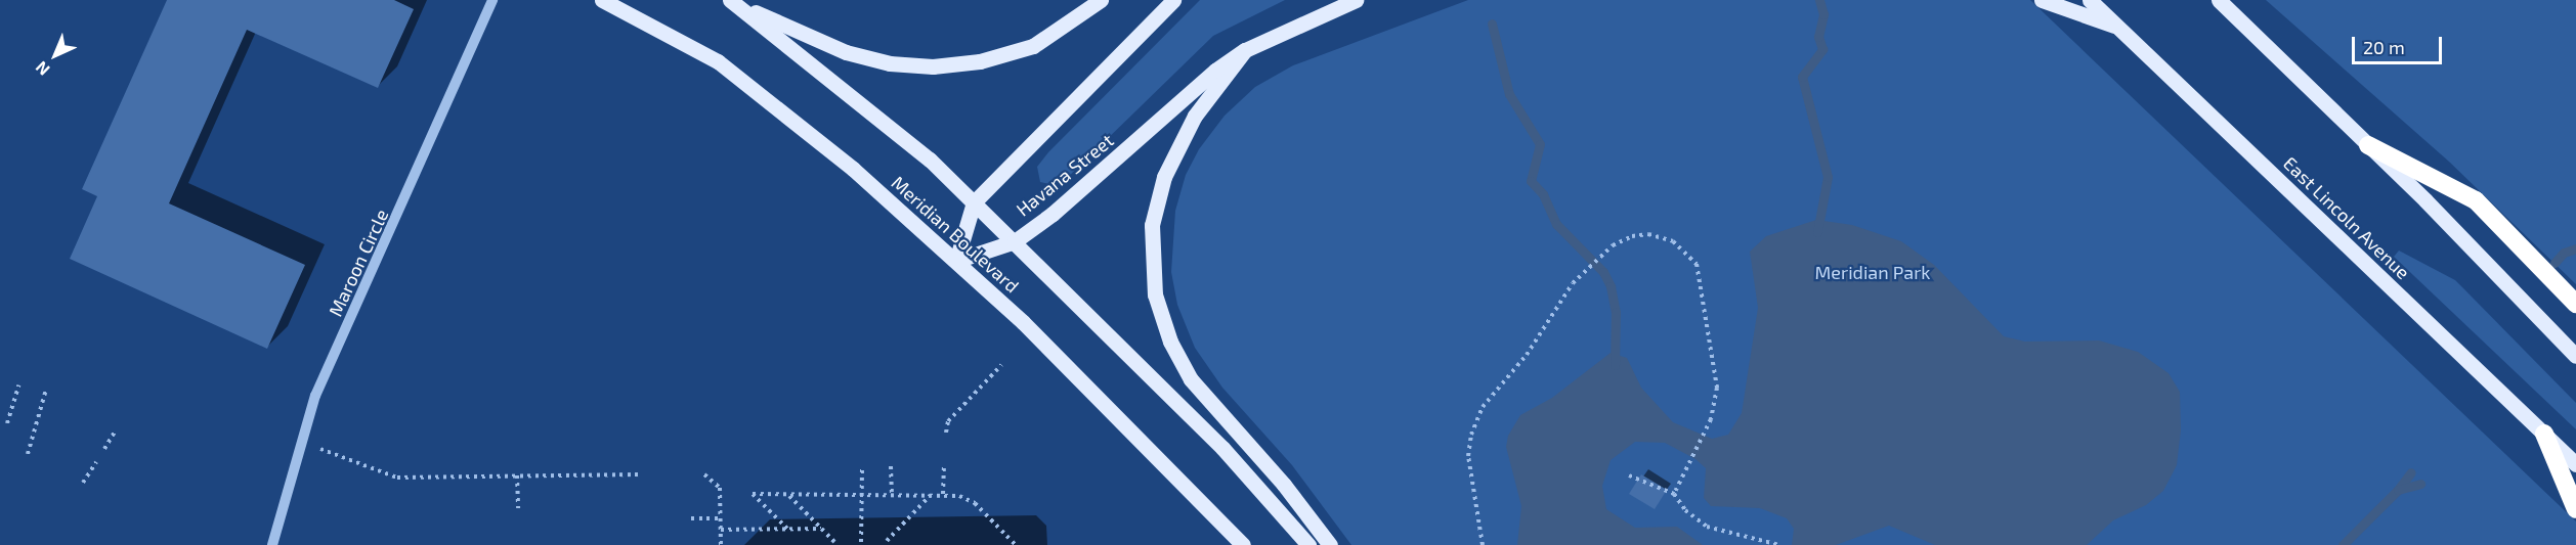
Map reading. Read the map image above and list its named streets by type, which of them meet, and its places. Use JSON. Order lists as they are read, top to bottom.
{
  "streets": {
    "main road": ["Havana Street", "East Lincoln Avenue", "Meridian Boulevard"],
    "street": ["Maroon Circle"]
  },
  "crossings": [
    ["Havana Street", "Meridian Boulevard"]
  ],
  "parks": ["Meridian Park"],
  "scale_bar": "20 m",
  "north": "bottom left"
}
